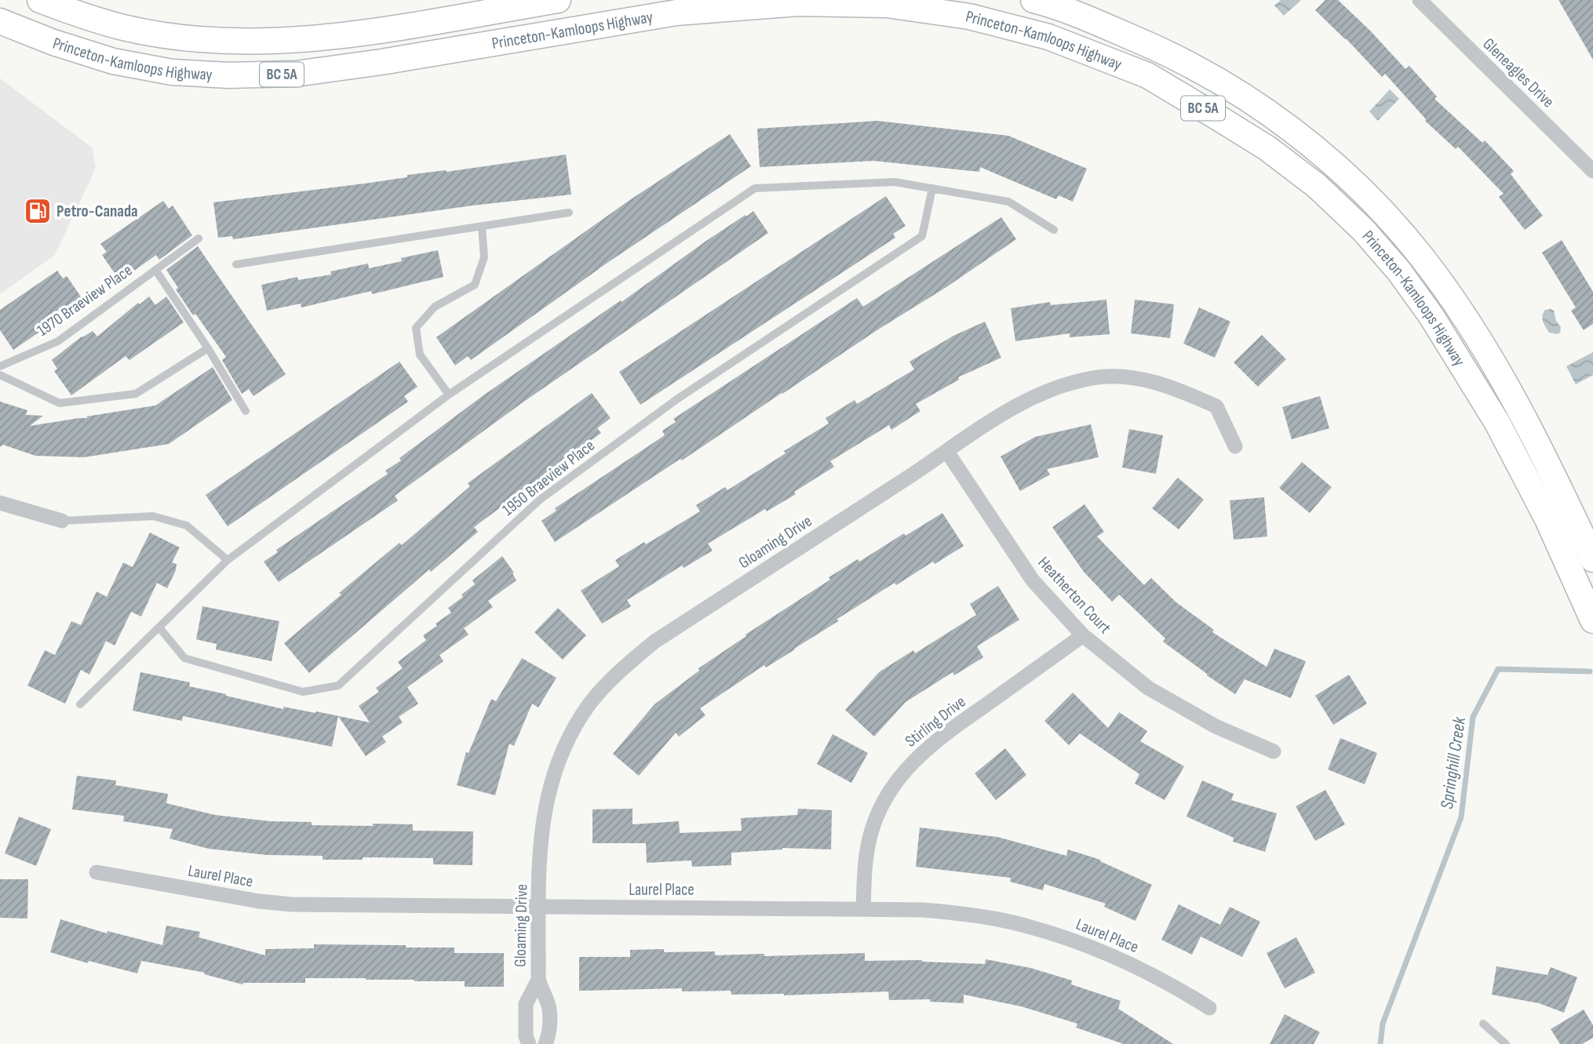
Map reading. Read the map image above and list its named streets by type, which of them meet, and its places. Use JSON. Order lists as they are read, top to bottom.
{
  "streets": {
    "main road": ["Princeton-Kamloops Highway", "BC 5A"],
    "street": [
      "Gleneagles Drive",
      "Gloaming Drive",
      "Heatherton Court",
      "Stirling Drive",
      "Laurel Place"
    ],
    "lane": ["1970 Braeview Place", "1950 Braeview Place"]
  },
  "crossings": [
    ["Gloaming Drive", "Heatherton Court"],
    ["Gloaming Drive", "Laurel Place"],
    ["Heatherton Court", "Stirling Drive"],
    ["Stirling Drive", "Laurel Place"]
  ],
  "water": ["Springhill Creek"],
  "places": {
    "fuel station": ["Petro-Canada"]
  }
}
